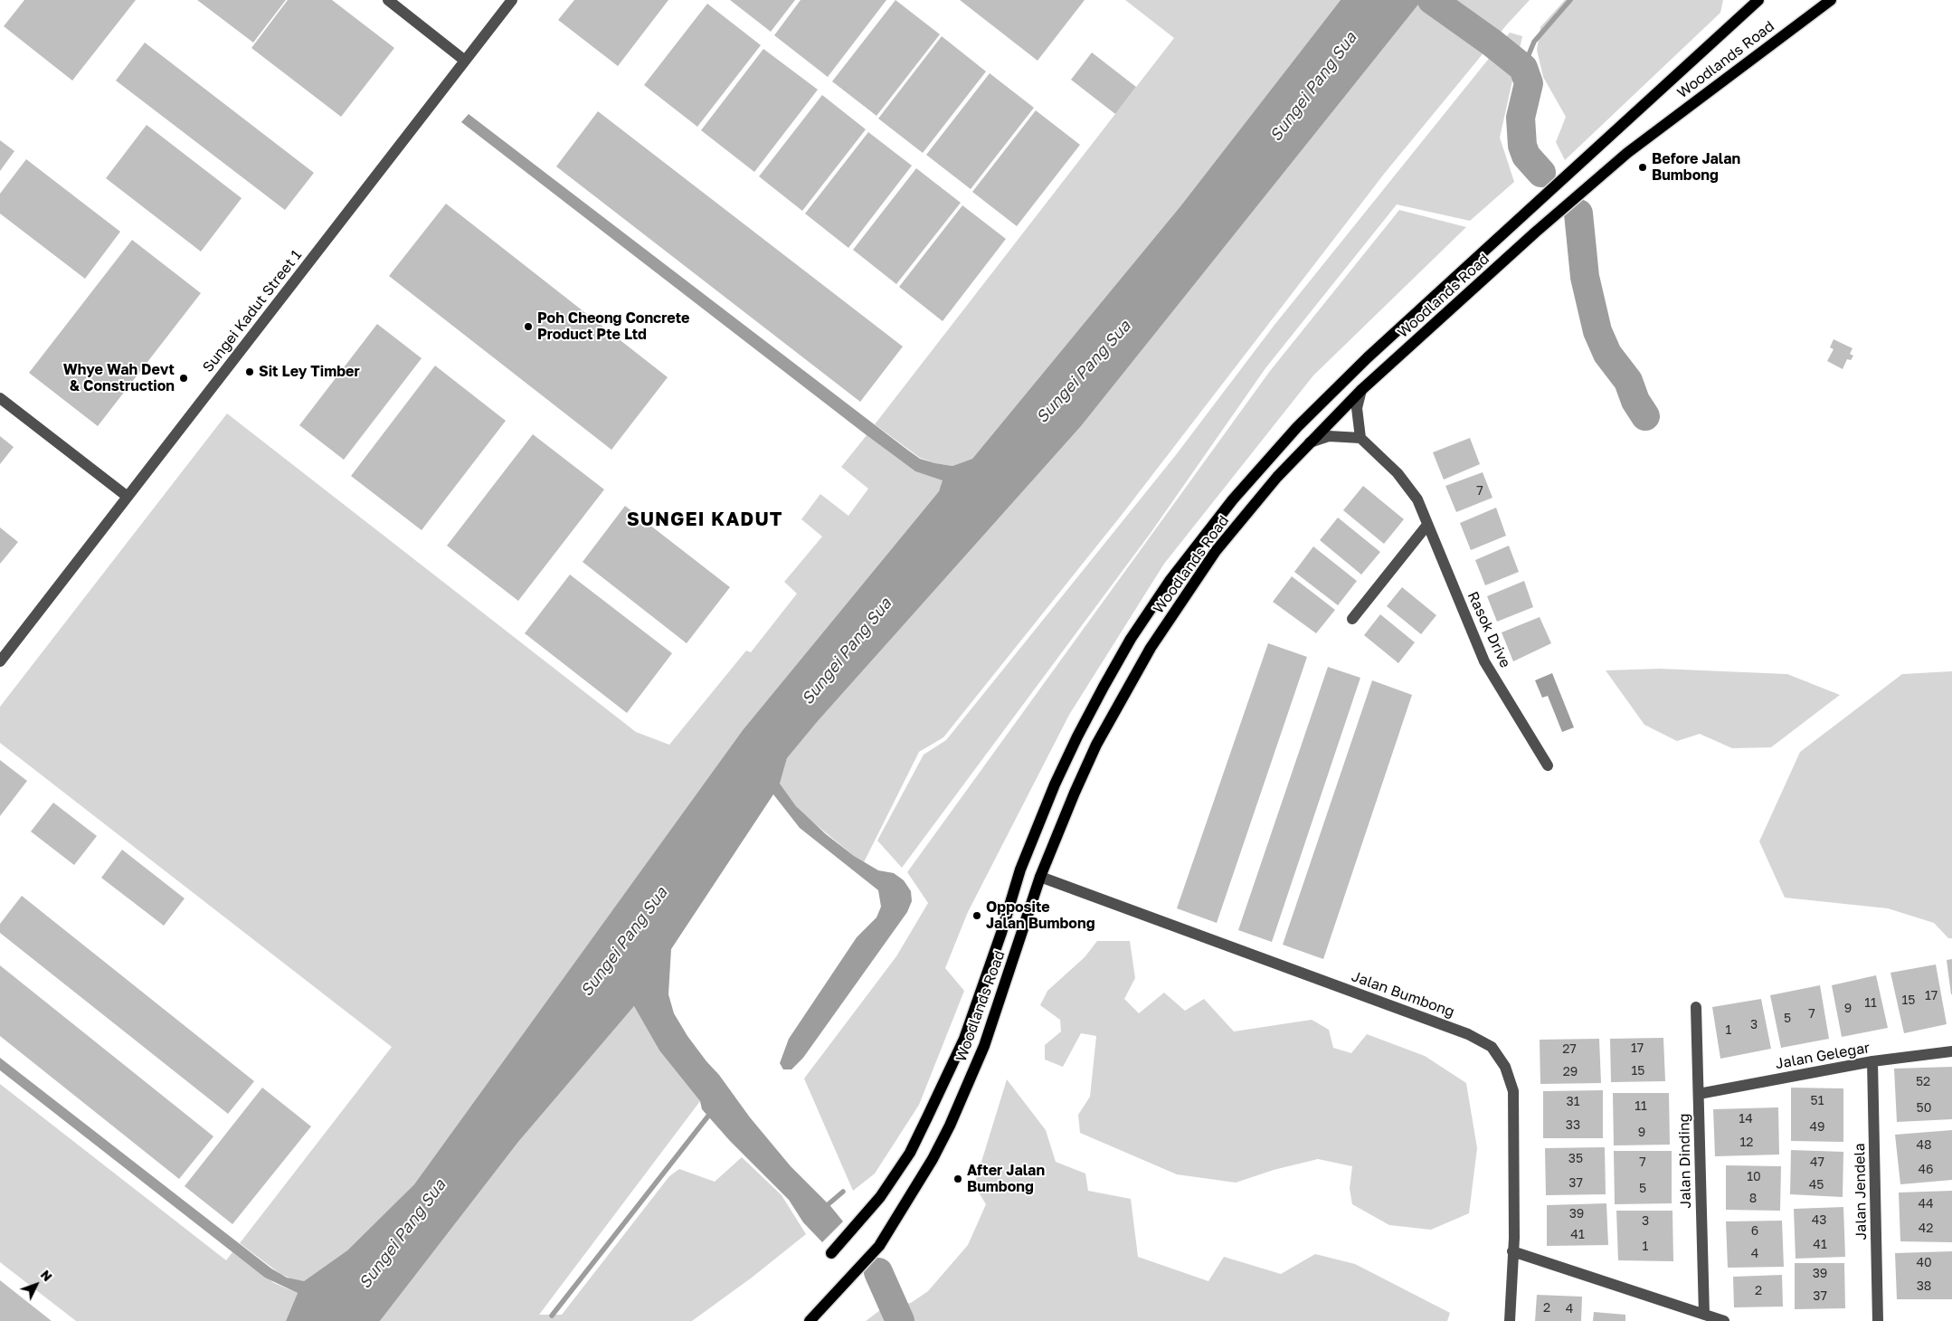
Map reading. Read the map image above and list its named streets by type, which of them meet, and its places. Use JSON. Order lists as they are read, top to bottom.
{
  "streets": {
    "main road": ["Woodlands Road"],
    "street": [
      "Sungei Kadut Street 1",
      "Rasok Drive",
      "Jalan Bumbong",
      "Jalan Gelegar",
      "Jalan Dinding",
      "Jalan Jendela"
    ]
  },
  "crossings": [
    ["Woodlands Road", "Jalan Bumbong"],
    ["Jalan Gelegar", "Jalan Dinding"],
    ["Jalan Gelegar", "Jalan Jendela"]
  ],
  "districts": ["SUNGEI KADUT"],
  "water": ["Sungei Pang Sua"],
  "places": [
    "Before Jalan Bumbong",
    "Poh Cheong Concrete Product Pte Ltd",
    "Sit Ley Timber",
    "Whye Wah Devt & Construction",
    "Opposite Jalan Bumbong",
    "After Jalan Bumbong"
  ],
  "house_numbers": [
    "7",
    "17",
    "15",
    "11",
    "9",
    "7",
    "5",
    "3",
    "1",
    "17",
    "27",
    "15",
    "29",
    "52",
    "51",
    "31",
    "11",
    "50",
    "14",
    "33",
    "49",
    "9",
    "12",
    "48",
    "35",
    "7",
    "47",
    "46",
    "10",
    "37",
    "45",
    "5",
    "8",
    "44",
    "39",
    "43",
    "3",
    "42",
    "6",
    "41",
    "41",
    "1",
    "4",
    "40",
    "39",
    "38",
    "2",
    "37",
    "2",
    "4"
  ],
  "north": "top right"
}
